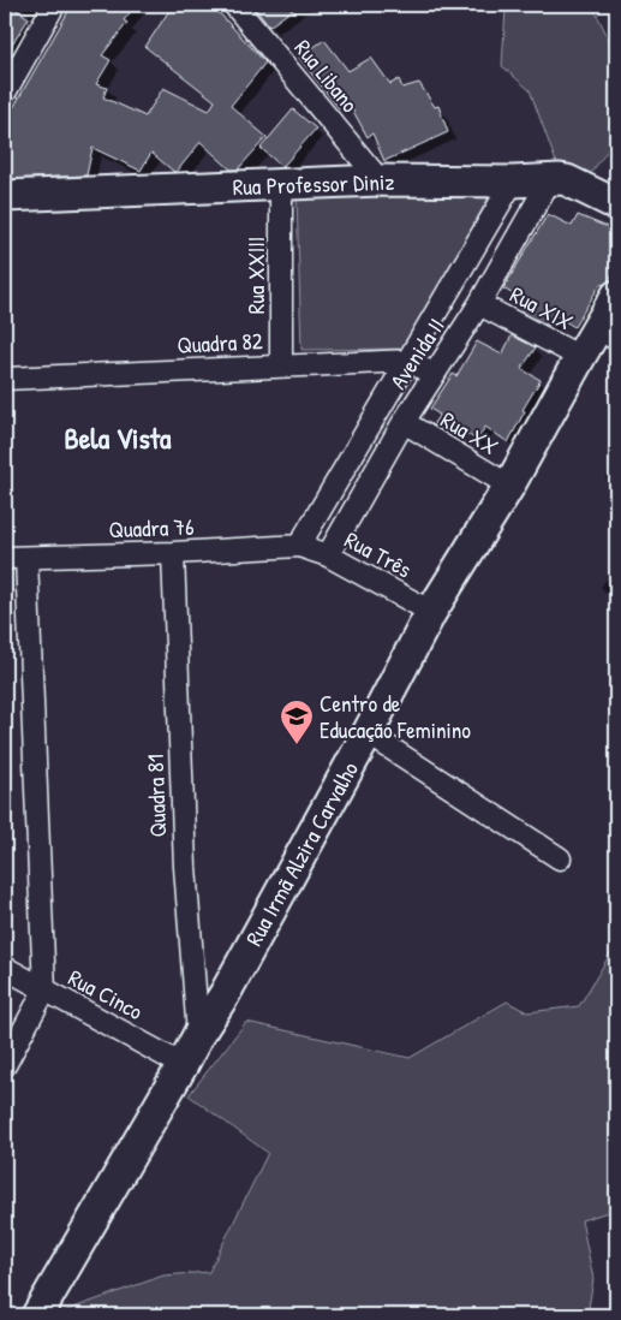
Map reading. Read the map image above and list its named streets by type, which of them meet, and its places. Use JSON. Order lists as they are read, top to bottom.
{
  "streets": {
    "street": [
      "Rua Libano",
      "Rua Professor Diniz",
      "Rua XXIII",
      "Rua XIX",
      "Quadra 82",
      "Avenida II",
      "Rua XX",
      "Quadra 76",
      "Rua Três",
      "Quadra 81",
      "Rua Irmã Alzira Carvalho",
      "Rua Cinco"
    ]
  },
  "crossings": [
    ["Rua Libano", "Rua Professor Diniz"],
    ["Rua Professor Diniz", "Rua XXIII"],
    ["Rua Professor Diniz", "Avenida II"],
    ["Rua XXIII", "Quadra 82"],
    ["Rua XIX", "Avenida II"],
    ["Rua XIX", "Rua Irmã Alzira Carvalho"],
    ["Quadra 82", "Avenida II"],
    ["Avenida II", "Rua XX"],
    ["Avenida II", "Quadra 76"],
    ["Avenida II", "Rua Três"],
    ["Rua XX", "Rua Irmã Alzira Carvalho"],
    ["Quadra 76", "Rua Três"],
    ["Quadra 76", "Quadra 81"],
    ["Rua Três", "Rua Irmã Alzira Carvalho"],
    ["Quadra 81", "Rua Irmã Alzira Carvalho"],
    ["Rua Irmã Alzira Carvalho", "Rua Cinco"]
  ],
  "districts": ["Bela Vista"],
  "places": {
    "school or university": ["Centro de Educação Feminino"]
  }
}
